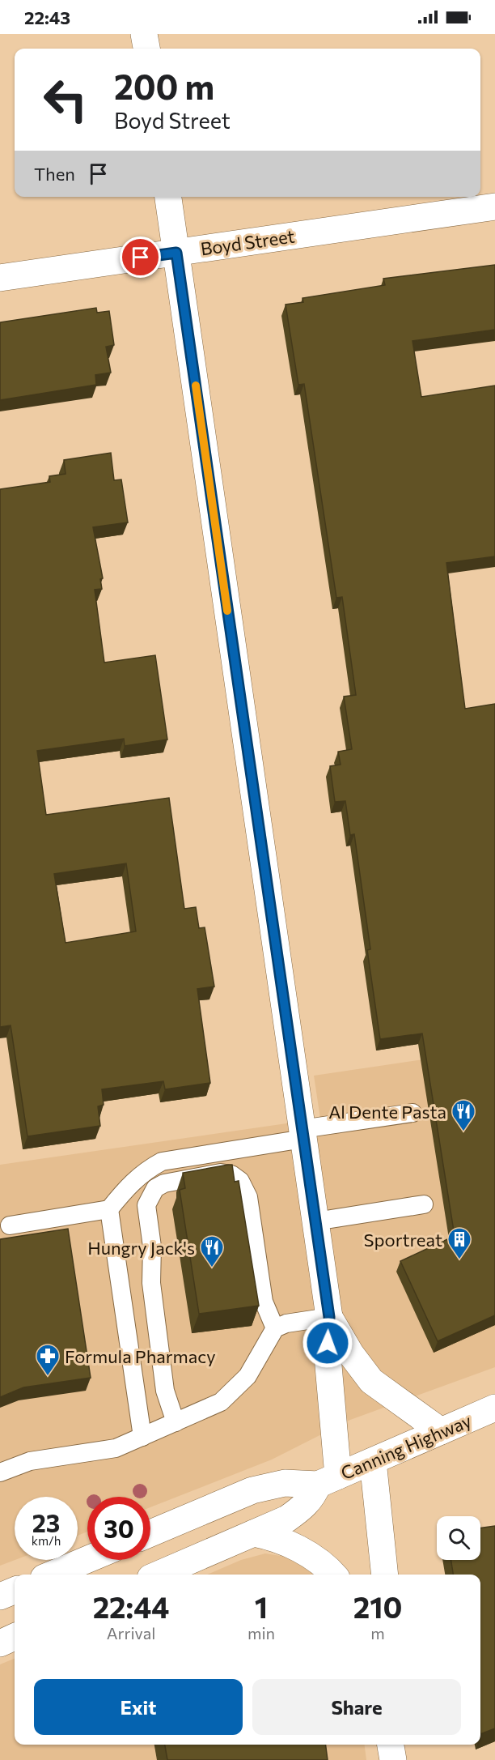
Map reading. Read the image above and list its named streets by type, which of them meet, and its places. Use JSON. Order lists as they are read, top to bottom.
{
  "streets": {
    "main road": ["Boyd Street", "Canning Highway"]
  },
  "places": {
    "restaurant": ["Al Dente Pasta", "Hungry Jack's"],
    "building": ["Sportreat"],
    "pharmacy": ["Formula Pharmacy"]
  },
  "page": {
    "status": "22:43",
    "turn": ["200 m", "Boyd Street"],
    "then": "Then",
    "speed": "23 km/h",
    "limit": "30",
    "eta": [
      "22:44",
      "Arrival",
      "1",
      "min",
      "210",
      "m"
    ],
    "buttons": ["Exit", "Share"]
  }
}
